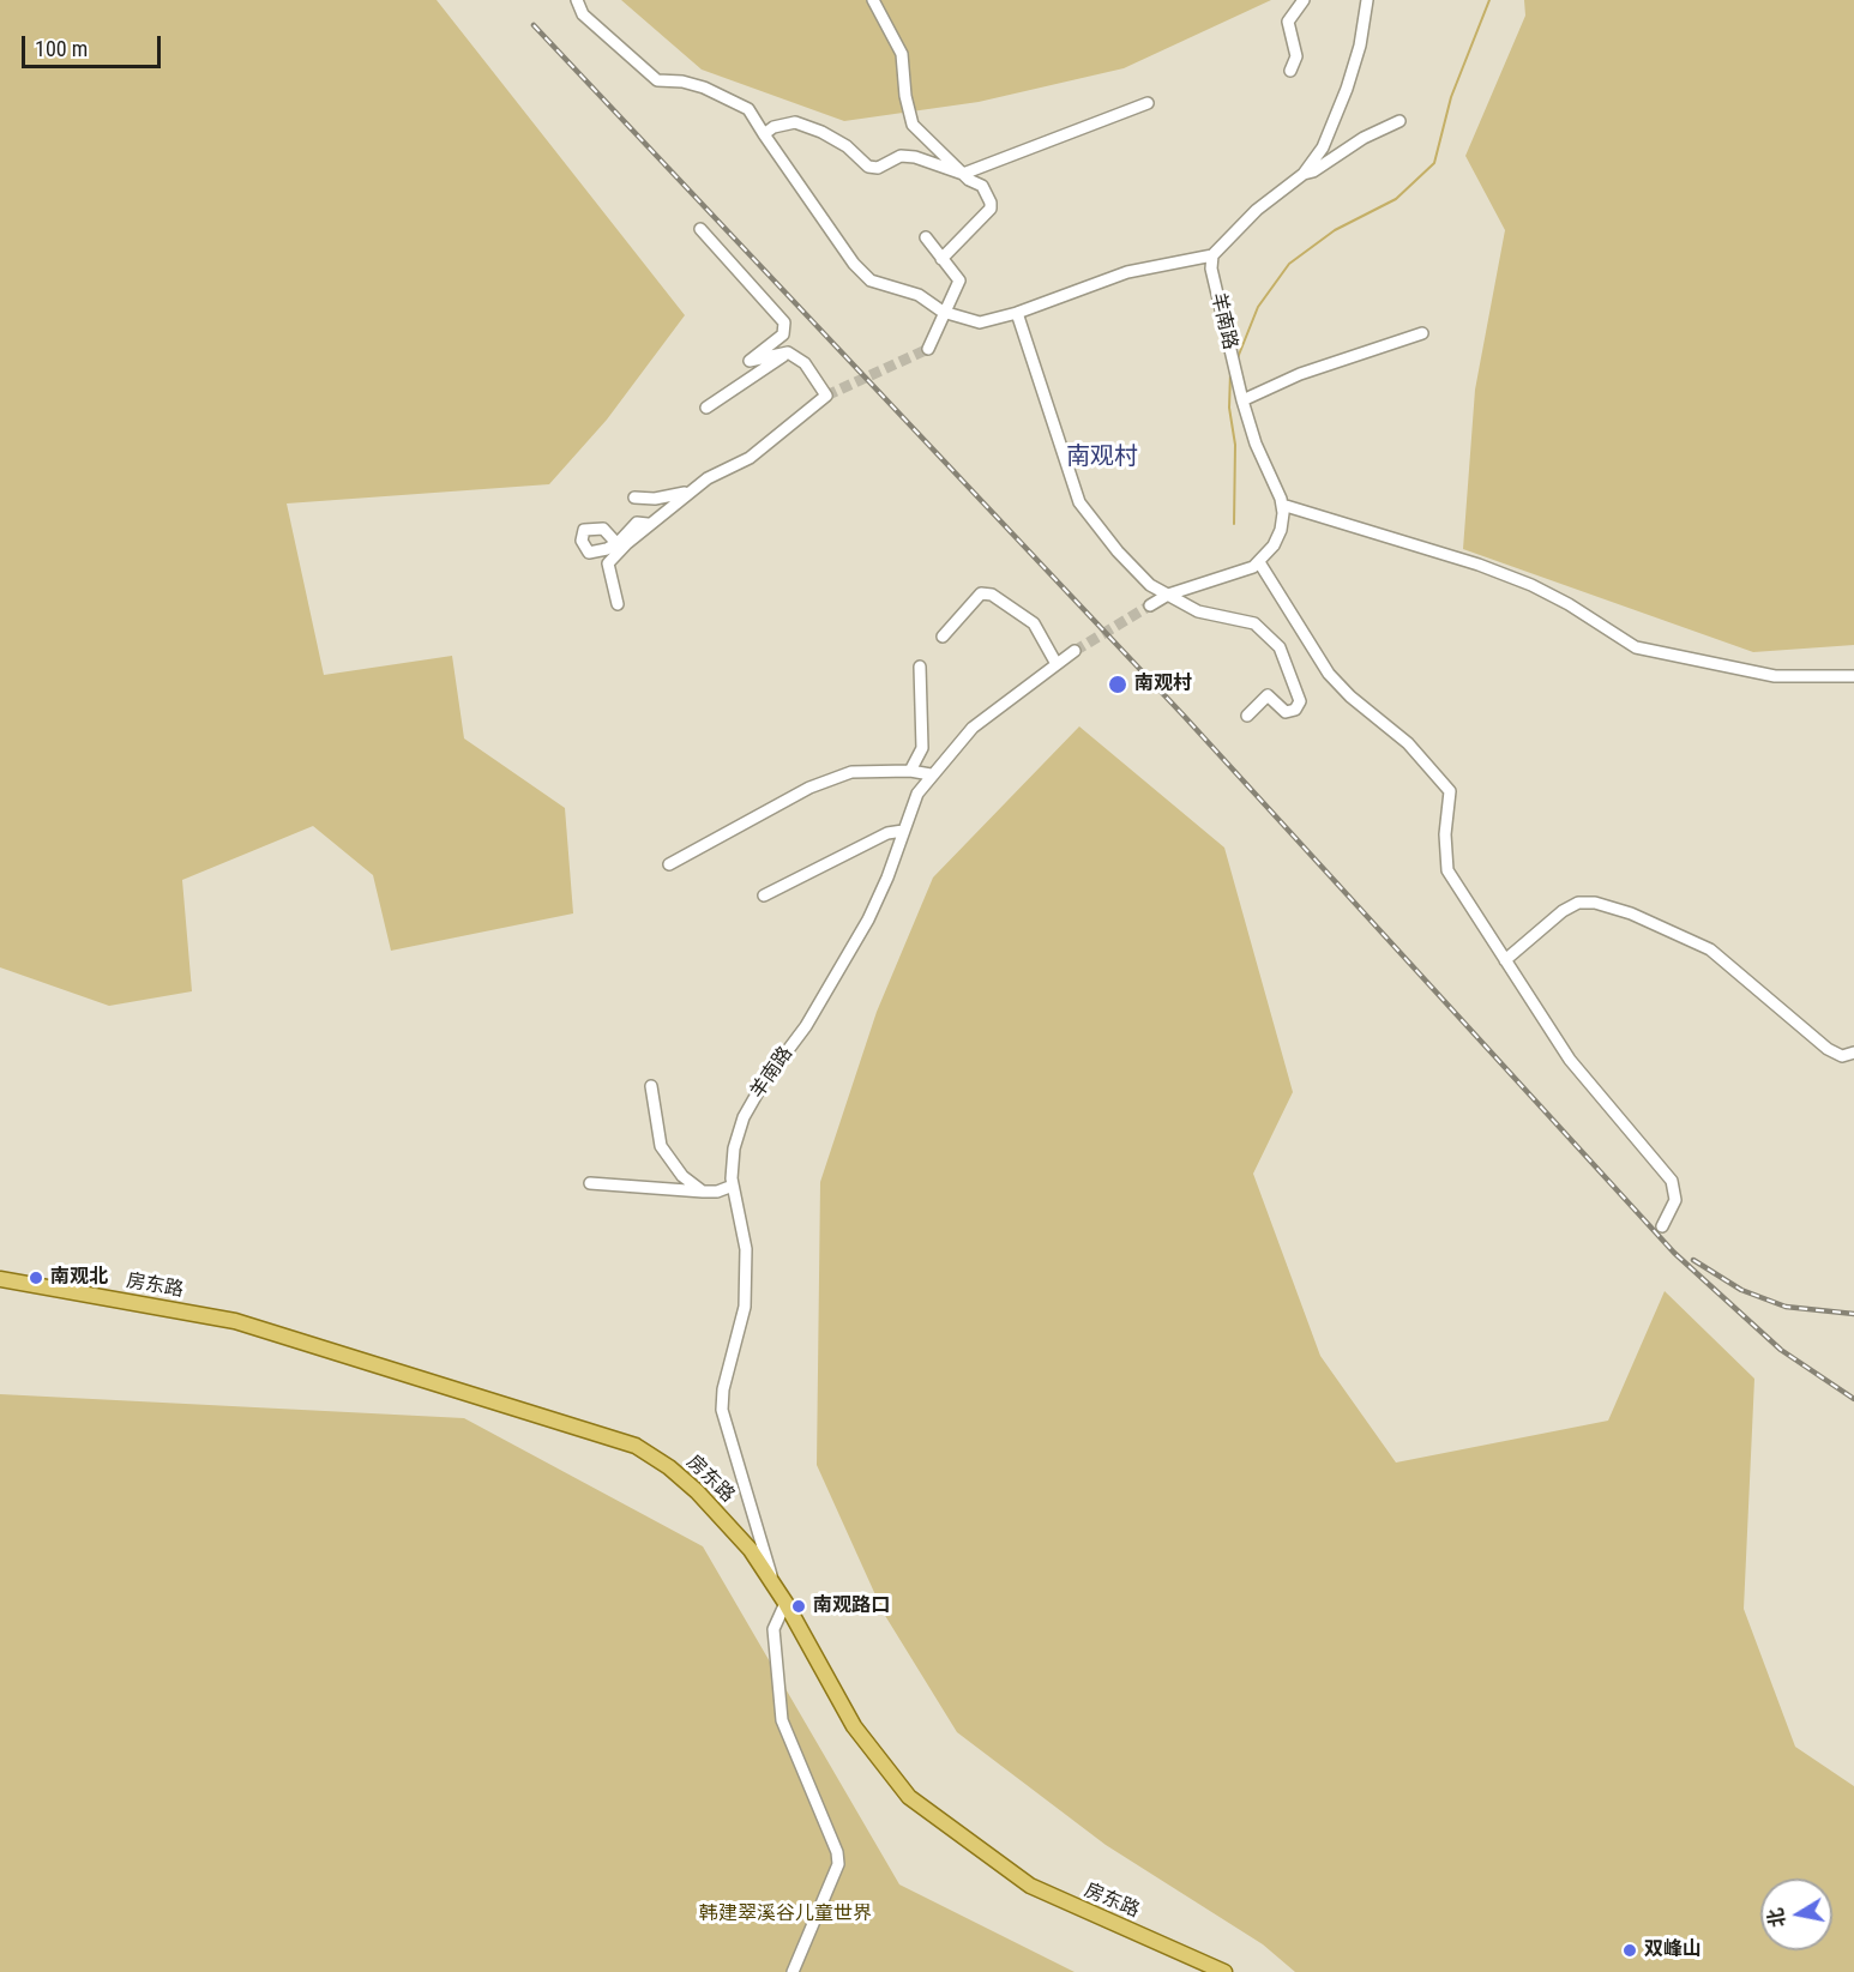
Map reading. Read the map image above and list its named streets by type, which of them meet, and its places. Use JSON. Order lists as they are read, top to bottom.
{
  "streets": {
    "main road": ["房东路"],
    "street": ["羊南路"]
  },
  "crossings": [
    ["羊南路", "房东路"]
  ],
  "districts": ["南观村"],
  "parks": ["韩建翠溪谷儿童世界"],
  "places": [
    "南观村",
    "南观北",
    "南观路口",
    "双峰山"
  ],
  "scale_bar": "100 m",
  "north": "left"
}
